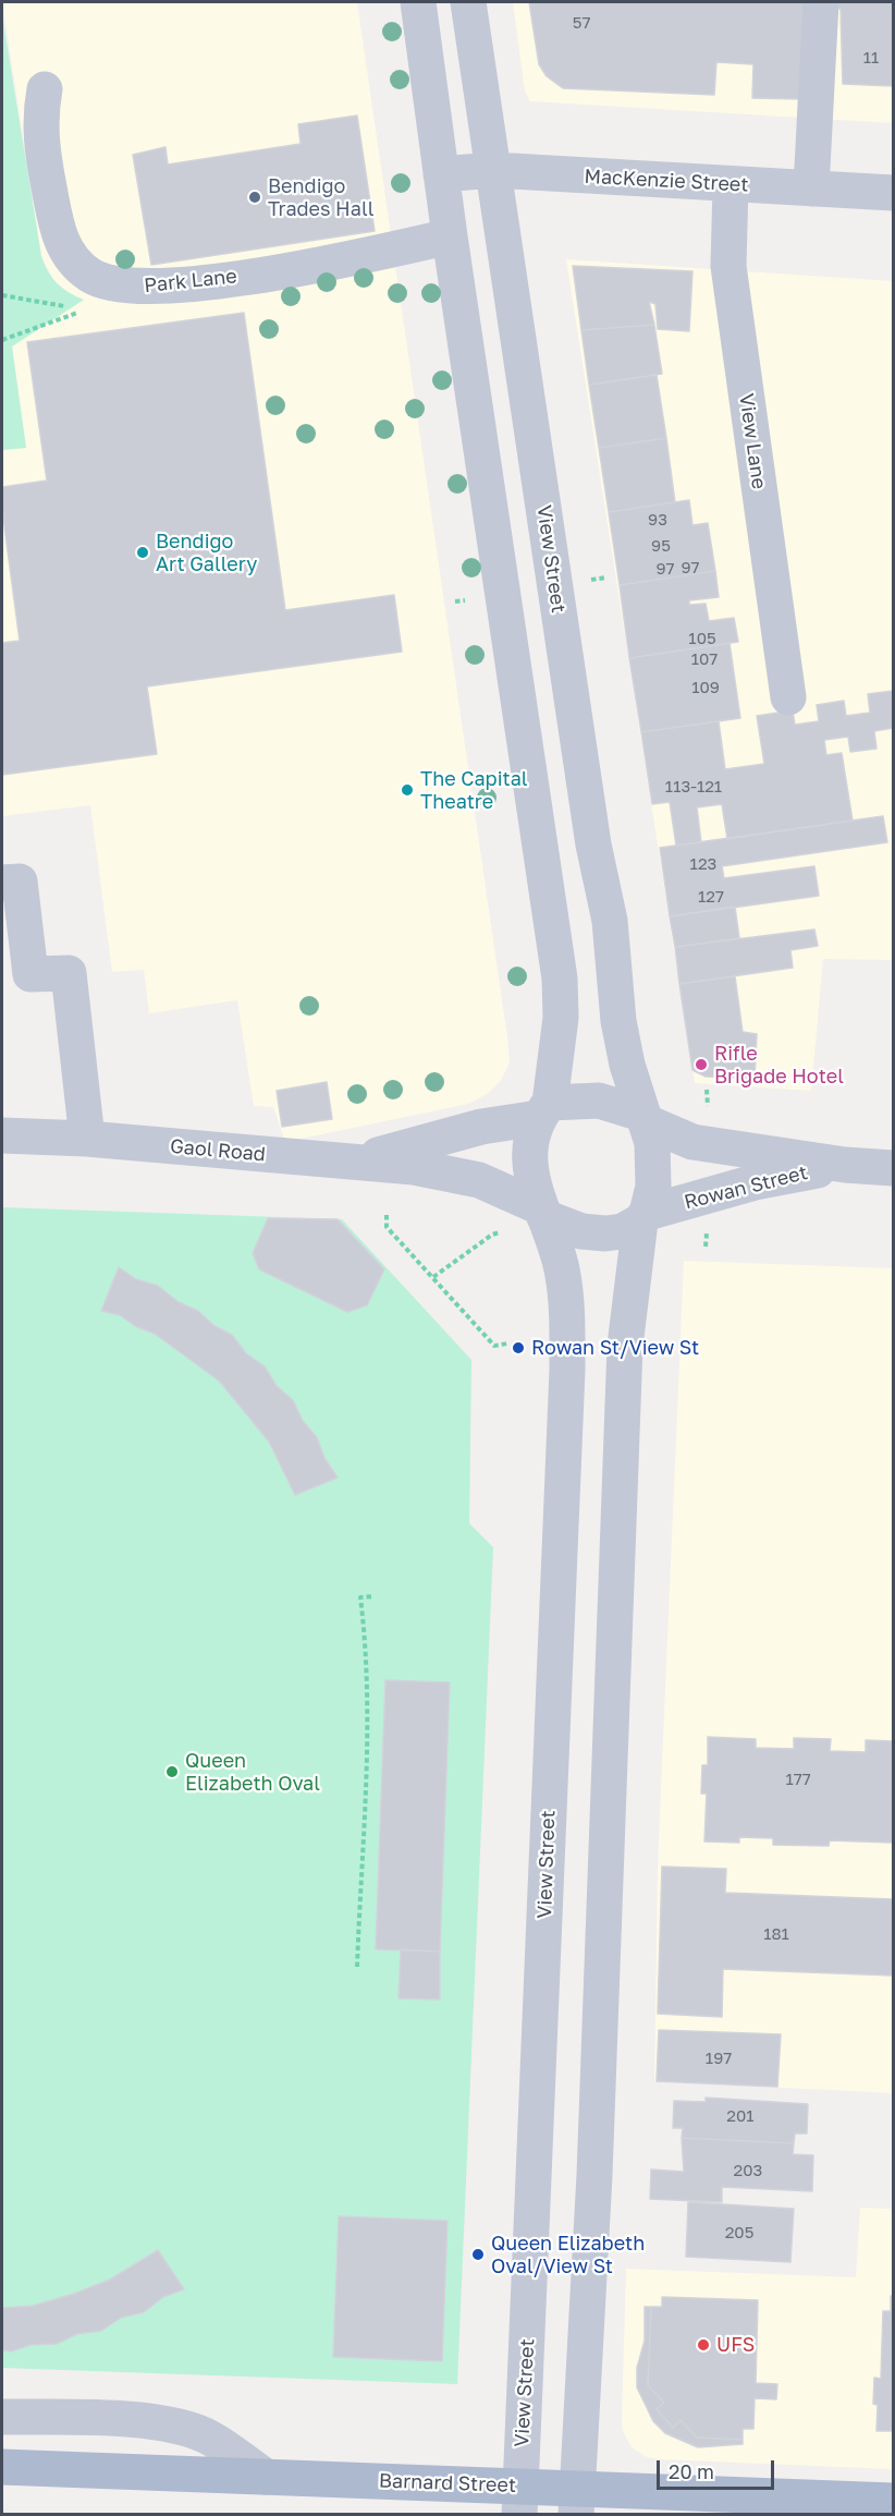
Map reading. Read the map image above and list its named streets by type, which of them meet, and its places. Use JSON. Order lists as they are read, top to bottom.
{
  "streets": {
    "main road": ["Barnard Street"],
    "street": [
      "MacKenzie Street",
      "Park Lane",
      "View Lane",
      "View Street",
      "Gaol Road",
      "Rowan Street"
    ]
  },
  "crossings": [
    ["MacKenzie Street", "View Lane"],
    ["MacKenzie Street", "View Street"],
    ["View Street", "Gaol Road"],
    ["View Street", "Rowan Street"],
    ["View Street", "Barnard Street"],
    ["Gaol Road", "Rowan Street"]
  ],
  "places": [
    "Bendigo Trades Hall",
    "Bendigo Art Gallery",
    "The Capital Theatre",
    "Rifle Brigade Hotel",
    "Rowan St/View St",
    "Queen Elizabeth Oval",
    "Queen Elizabeth Oval/View St",
    "UFS"
  ],
  "house_numbers": [
    "57",
    "11",
    "93",
    "95",
    "97",
    "97",
    "105",
    "107",
    "109",
    "113-121",
    "123",
    "127",
    "177",
    "181",
    "197",
    "201",
    "203",
    "205"
  ],
  "scale_bar": "20 m"
}
